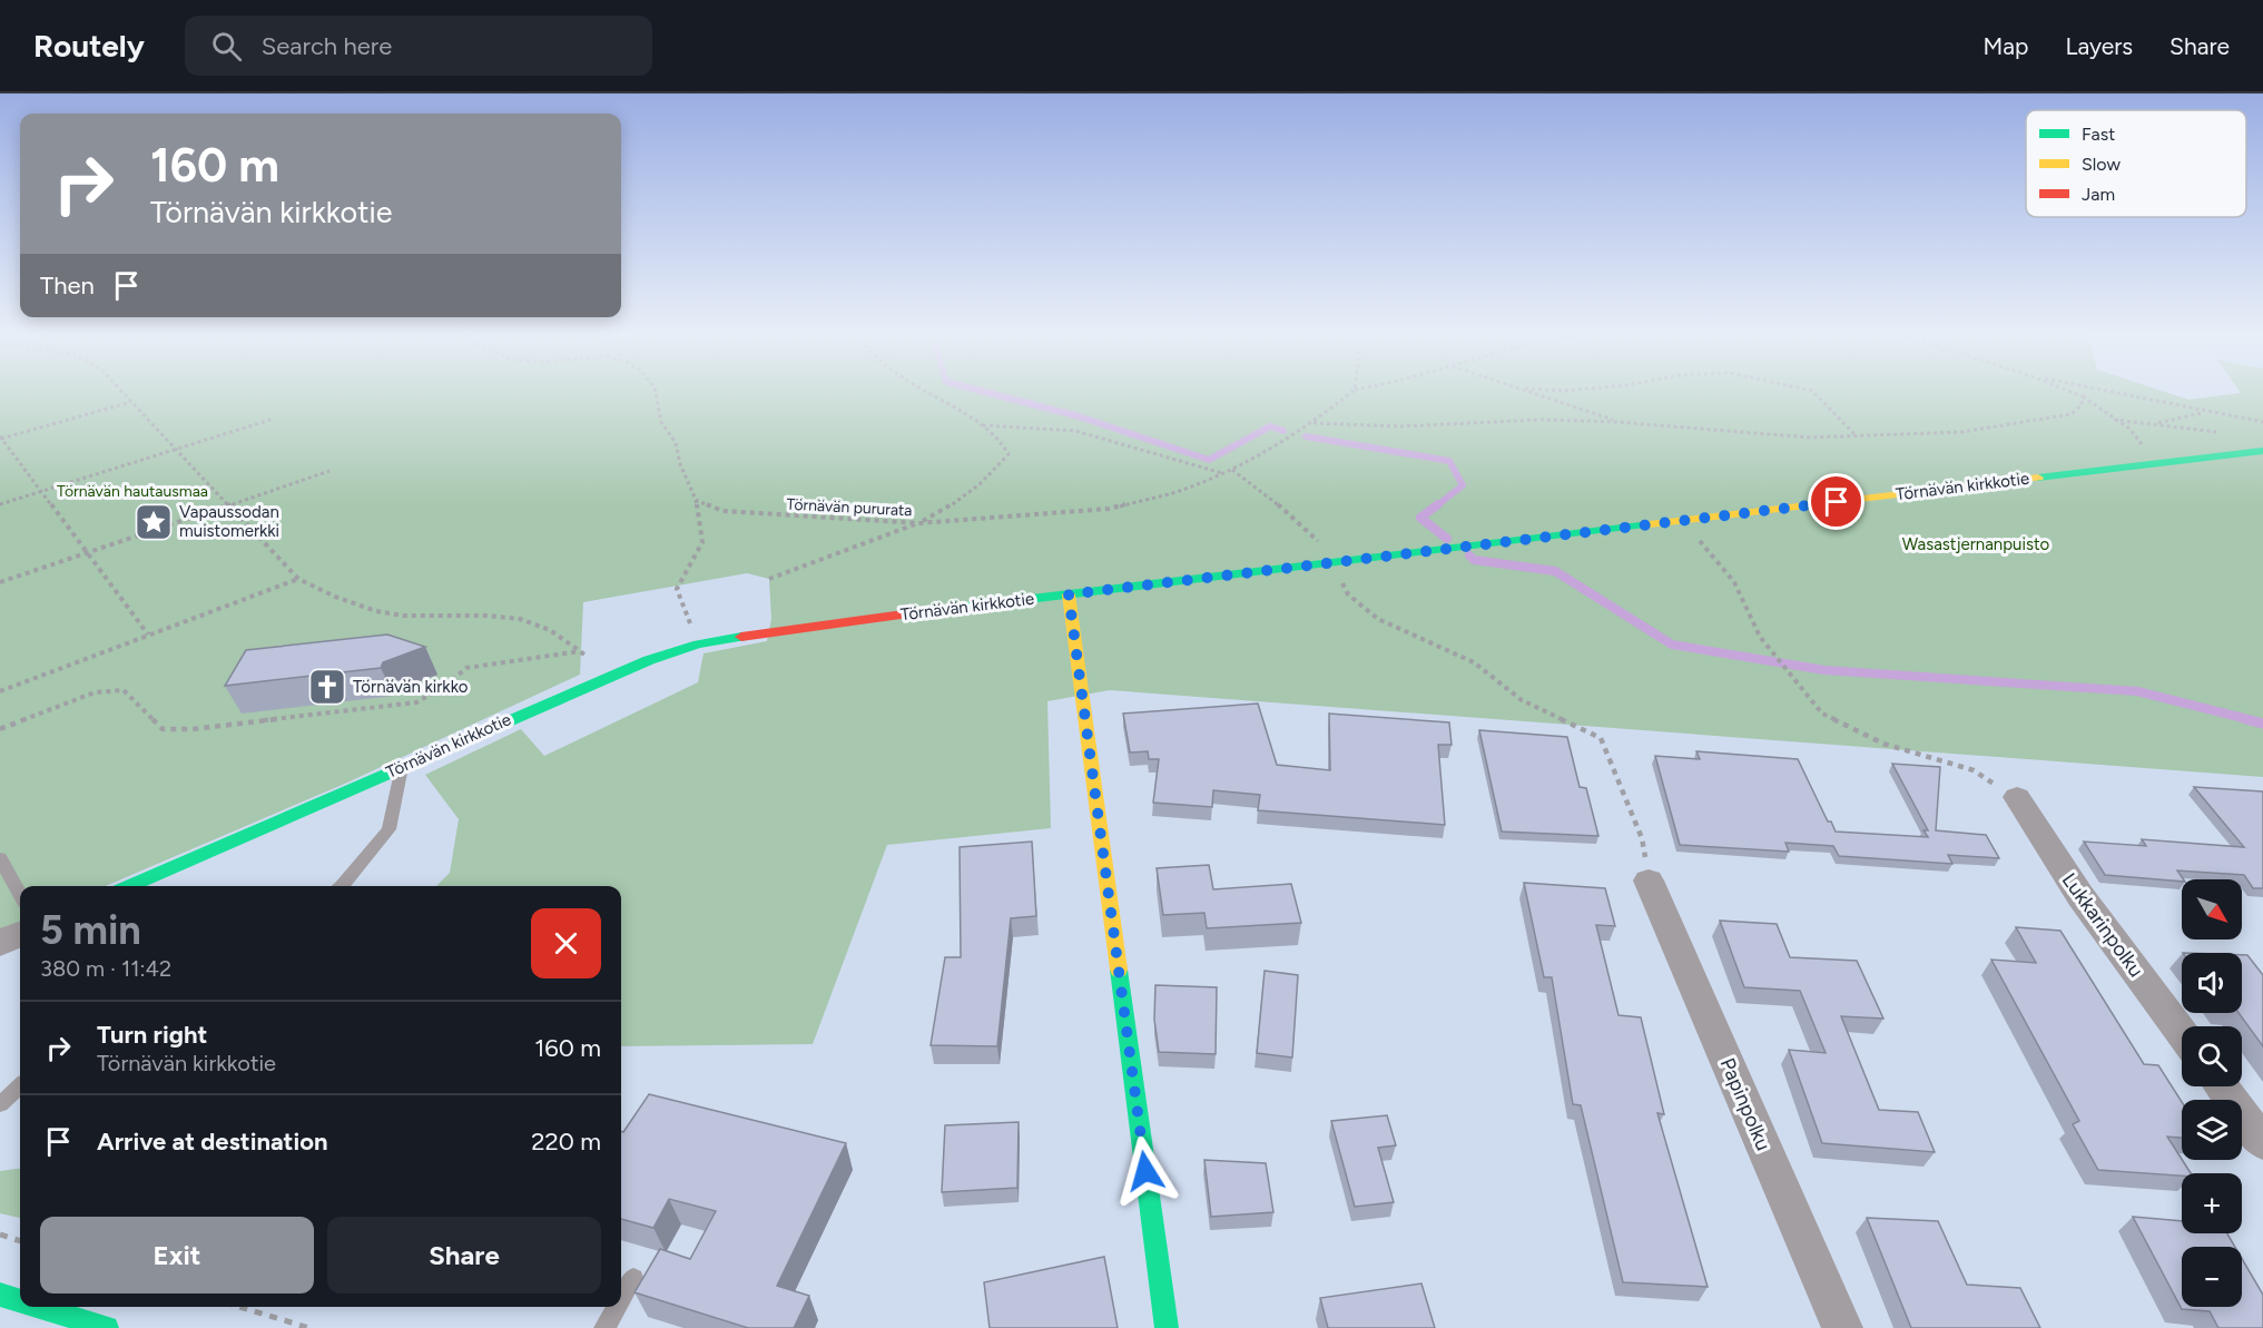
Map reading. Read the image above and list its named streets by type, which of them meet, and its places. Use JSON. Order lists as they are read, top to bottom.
{
  "streets": {
    "street": ["Törnävän kirkkotie", "Lukkarinpolku", "Papinpolku"],
    "path": ["Törnävän pururata"]
  },
  "parks": ["Törnävän hautausmaa", "Wasastjernanpuisto"],
  "places": {
    "place": ["Vapaussodan muistomerkki"],
    "church": ["Törnävän kirkko"]
  },
  "legend": ["Fast", "Slow", "Jam"],
  "north": "bottom right",
  "page": {
    "header": "Routely",
    "search": "Search here",
    "nav": ["Map", "Layers", "Share"],
    "turn": ["160 m", "Törnävän kirkkotie"],
    "then": "Then",
    "map_buttons": ["+", "−"],
    "heading": ["5 min", "380 m · 11:42"],
    "list": [
      {
        "name": "Turn right",
        "note": "Törnävän kirkkotie",
        "value": "160 m"
      },
      {
        "name": "Arrive at destination",
        "value": "220 m"
      }
    ],
    "buttons": ["Exit", "Share"]
  }
}
